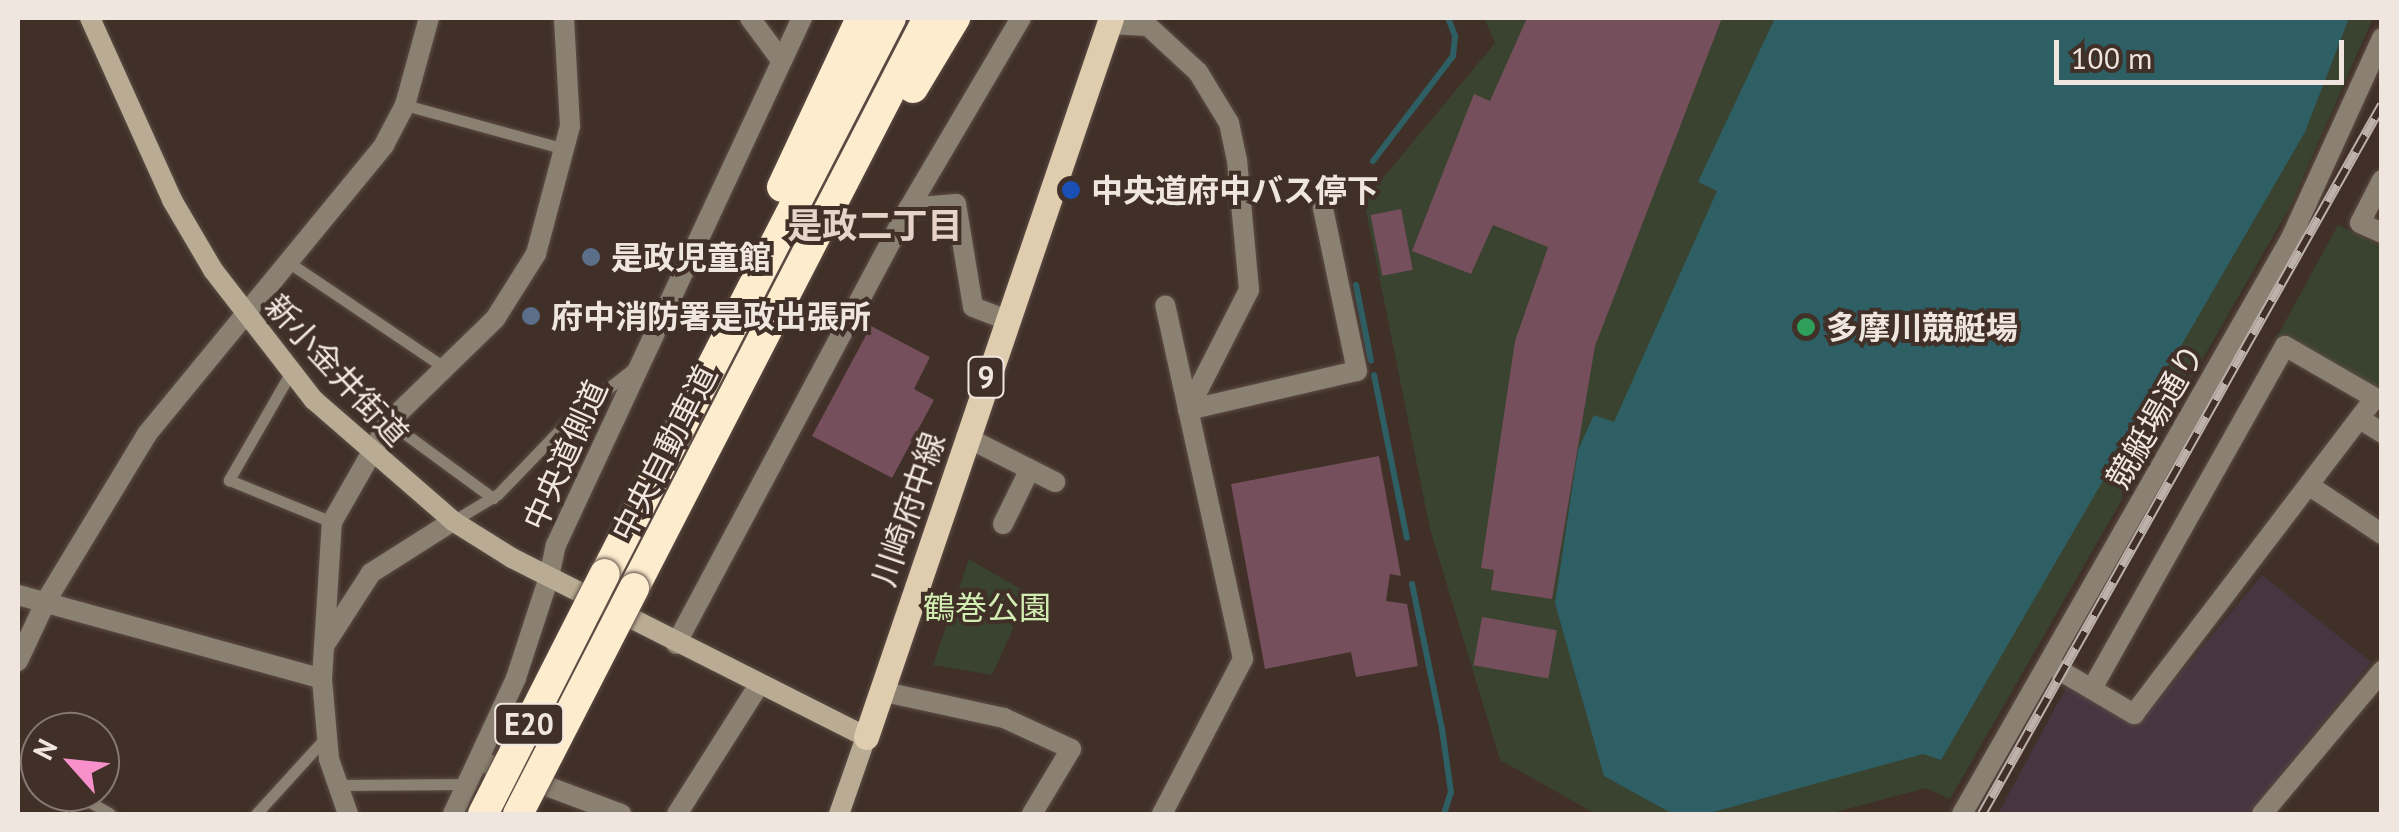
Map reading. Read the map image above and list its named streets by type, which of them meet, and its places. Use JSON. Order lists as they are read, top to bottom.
{
  "streets": {
    "highway": ["中央自動車道", "E20"],
    "main road": ["新小金井街道", "9", "川崎府中線"],
    "street": ["競艇場通り", "中央道側道"]
  },
  "crossings": [
    ["新小金井街道", "中央道側道"],
    ["新小金井街道", "川崎府中線"]
  ],
  "districts": ["是政二丁目"],
  "parks": ["鶴巻公園"],
  "places": [
    "中央道府中バス停下",
    "是政児童館",
    "府中消防署是政出張所",
    "多摩川競艇場"
  ],
  "scale_bar": "100 m",
  "north": "top left"
}
